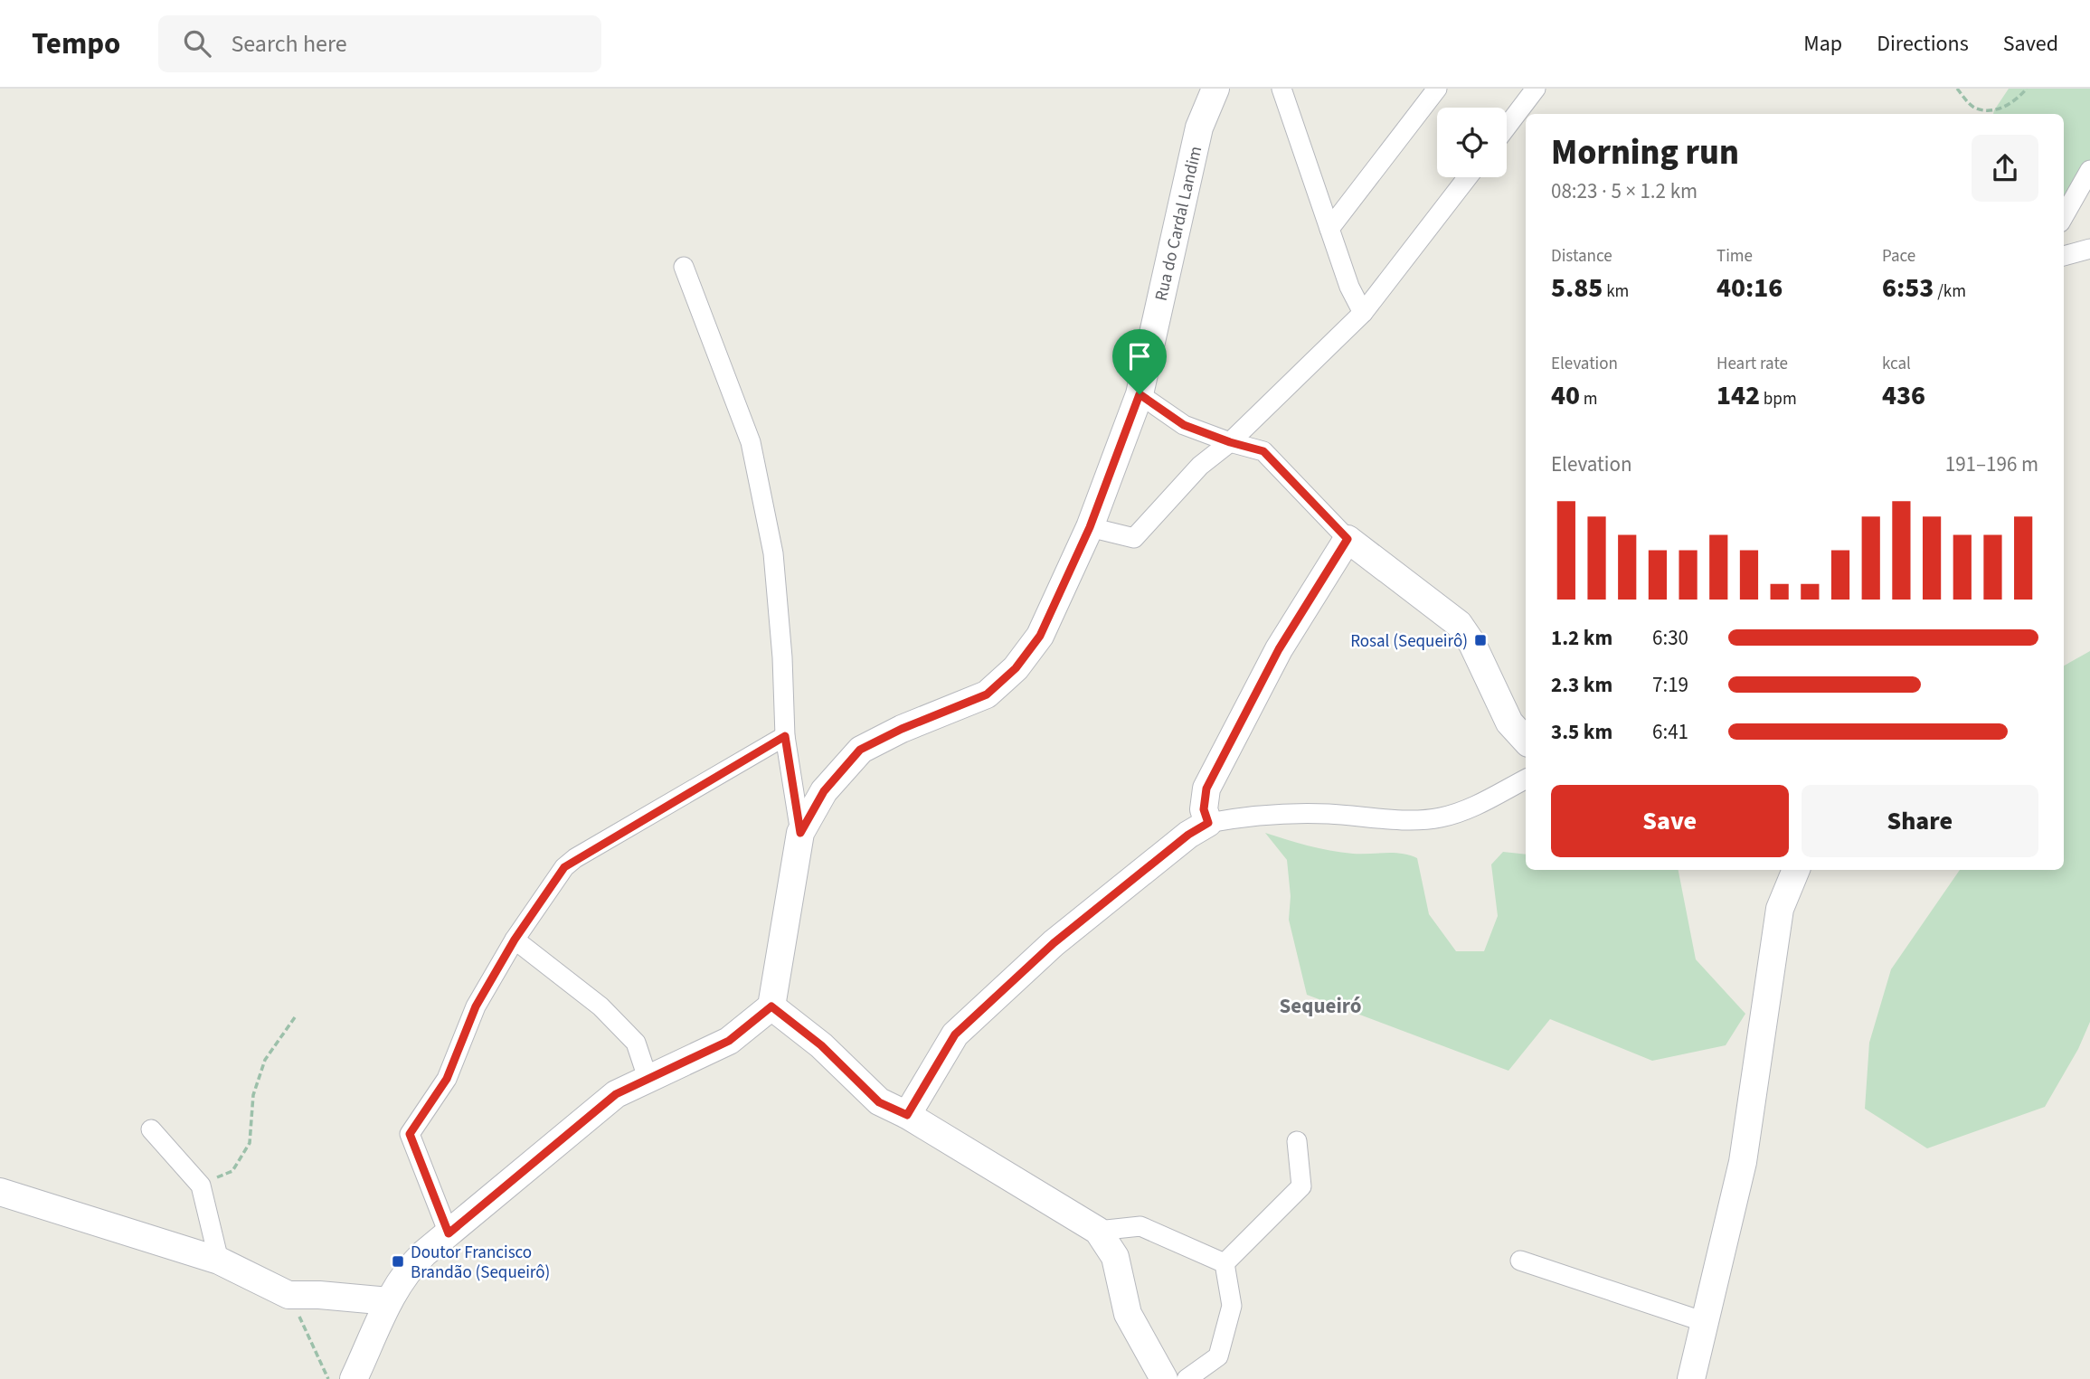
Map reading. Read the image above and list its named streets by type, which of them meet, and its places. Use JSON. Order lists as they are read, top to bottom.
{
  "streets": {
    "street": ["Rua do Cardal Landim"]
  },
  "districts": ["Sequeiró"],
  "places": {
    "transit": ["Rosal (Sequeirô)", "Doutor Francisco Brandão (Sequeirô)"]
  },
  "page": {
    "header": "Tempo",
    "search": "Search here",
    "nav": ["Map", "Directions", "Saved"],
    "heading": ["Morning run", "08:23 · 5 × 1.2 km"],
    "stats": [
      ["Distance", "5.85 km"],
      ["Time", "40:16"],
      ["Pace", "6:53 /km"],
      ["Elevation", "40 m"],
      ["Heart rate", "142 bpm"],
      ["kcal", "436"]
    ],
    "chart": ["Elevation", "191–196 m"],
    "list": [
      {
        "name": "1.2 km",
        "note": "6:30"
      },
      {
        "name": "2.3 km",
        "note": "7:19"
      },
      {
        "name": "3.5 km",
        "note": "6:41"
      }
    ],
    "buttons": ["Save", "Share"]
  }
}
